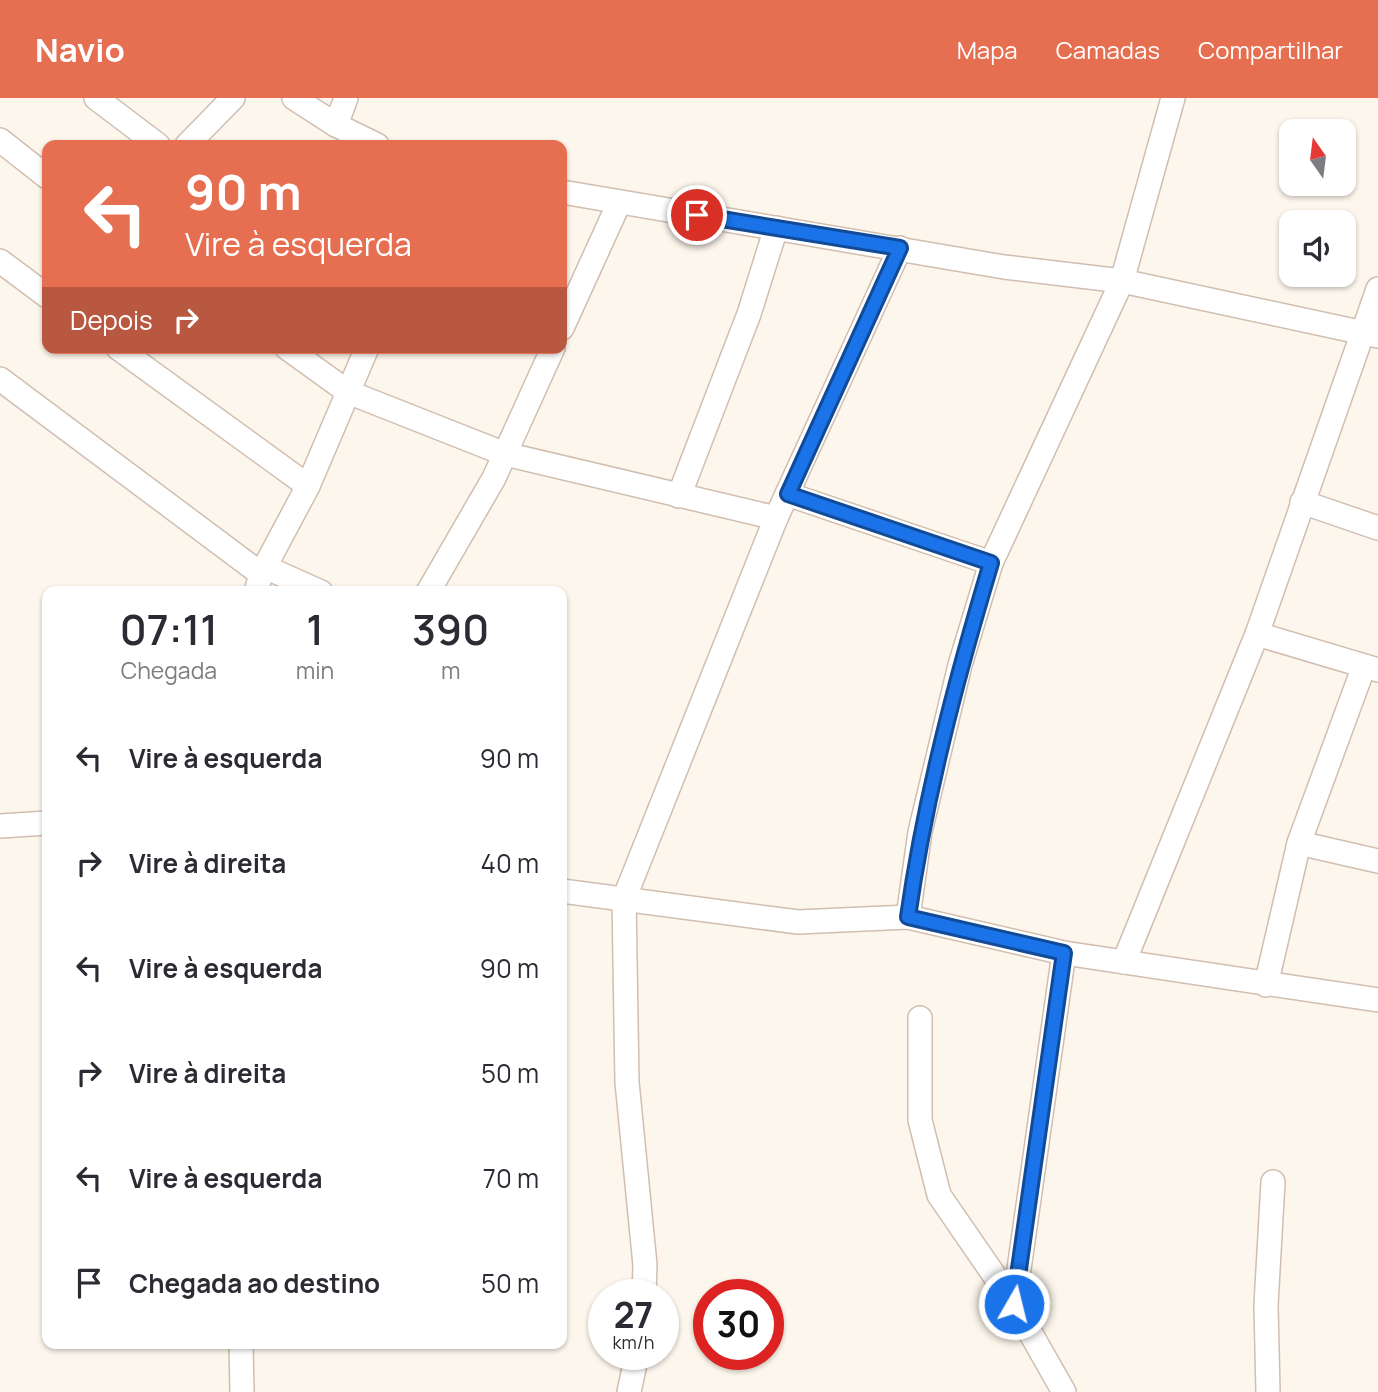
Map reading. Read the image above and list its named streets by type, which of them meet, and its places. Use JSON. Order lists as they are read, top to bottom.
{
  "north": "top",
  "page": {
    "header": "Navio",
    "nav": ["Mapa", "Camadas", "Compartilhar"],
    "turn": ["90 m", "Vire à esquerda"],
    "then": "Depois",
    "eta": [
      "07:11",
      "Chegada",
      "1",
      "min",
      "390",
      "m"
    ],
    "list": [
      {
        "name": "Vire à esquerda",
        "value": "90 m"
      },
      {
        "name": "Vire à direita",
        "value": "40 m"
      },
      {
        "name": "Vire à esquerda",
        "value": "90 m"
      },
      {
        "name": "Vire à direita",
        "value": "50 m"
      },
      {
        "name": "Vire à esquerda",
        "value": "70 m"
      },
      {
        "name": "Chegada ao destino",
        "value": "50 m"
      }
    ],
    "speed": "27 km/h",
    "limit": "30"
  }
}
